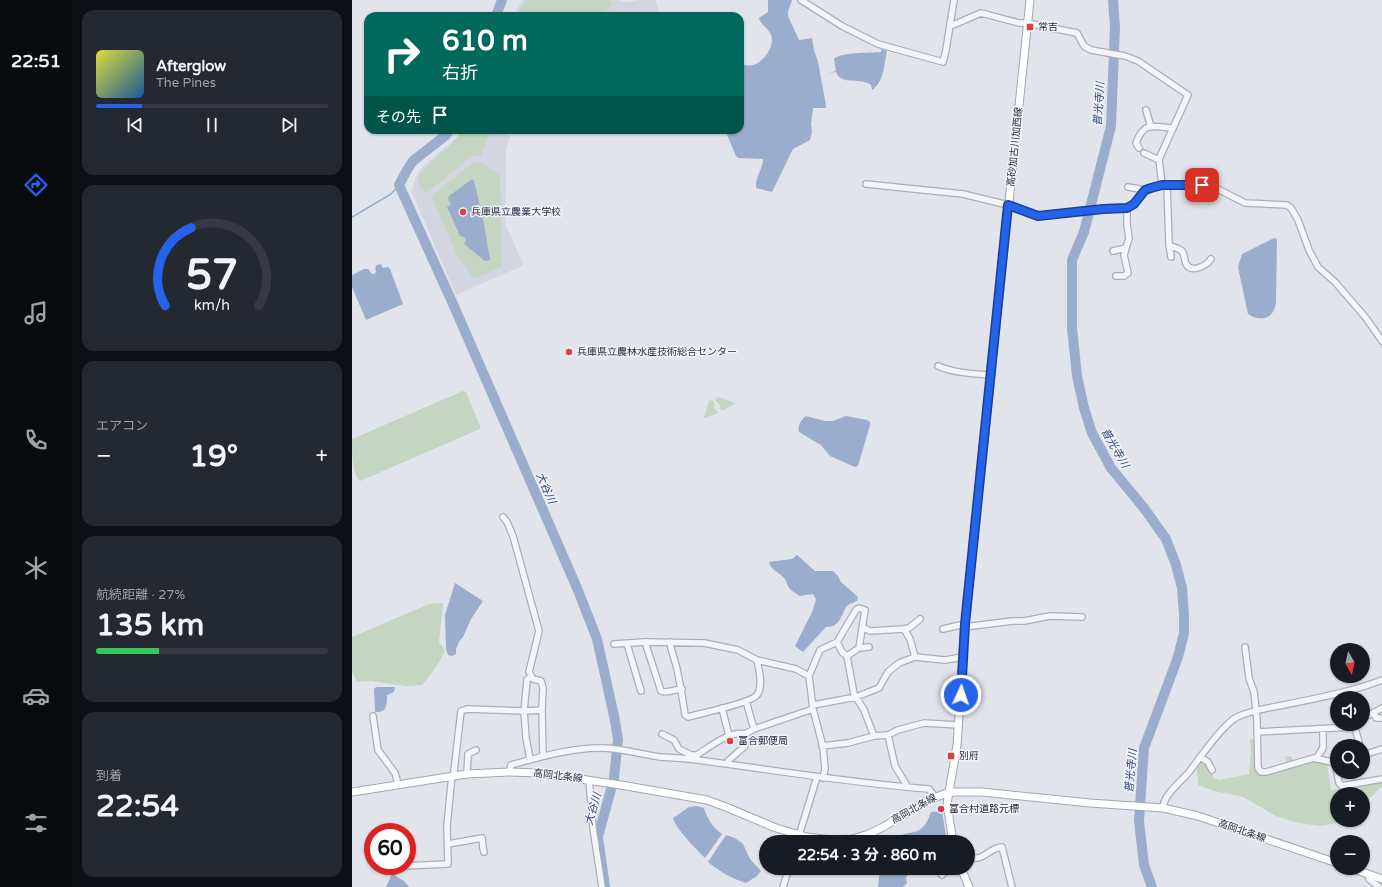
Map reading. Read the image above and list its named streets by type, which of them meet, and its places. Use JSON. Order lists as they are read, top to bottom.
{
  "streets": {
    "main road": ["高砂加古川加西線", "高岡北条線"]
  },
  "crossings": [
    ["高砂加古川加西線", "高岡北条線"]
  ],
  "water": ["普光寺川", "大谷川"],
  "places": {
    "transit": ["常吉", "別府"],
    "other": [
      "兵庫県立農業大学校",
      "兵庫県立農林水産技術総合センター",
      "富合郵便局",
      "富合村道路元標"
    ]
  },
  "north": "bottom",
  "page": {
    "tabs": "22:51",
    "turn": ["610 m", "右折"],
    "song": ["Afterglow", "The Pines"],
    "then": "その先",
    "tile": [
      "エアコン",
      ["航続距離 · 27%", "135 km"],
      ["到着", "22:54"]
    ],
    "heat": ["−", "19°", "+"],
    "map_buttons": ["+", "−"],
    "limit": "60",
    "trip": "22:54 · 3 分 · 860 m",
    "gauge": ["57", "km/h"]
  }
}
